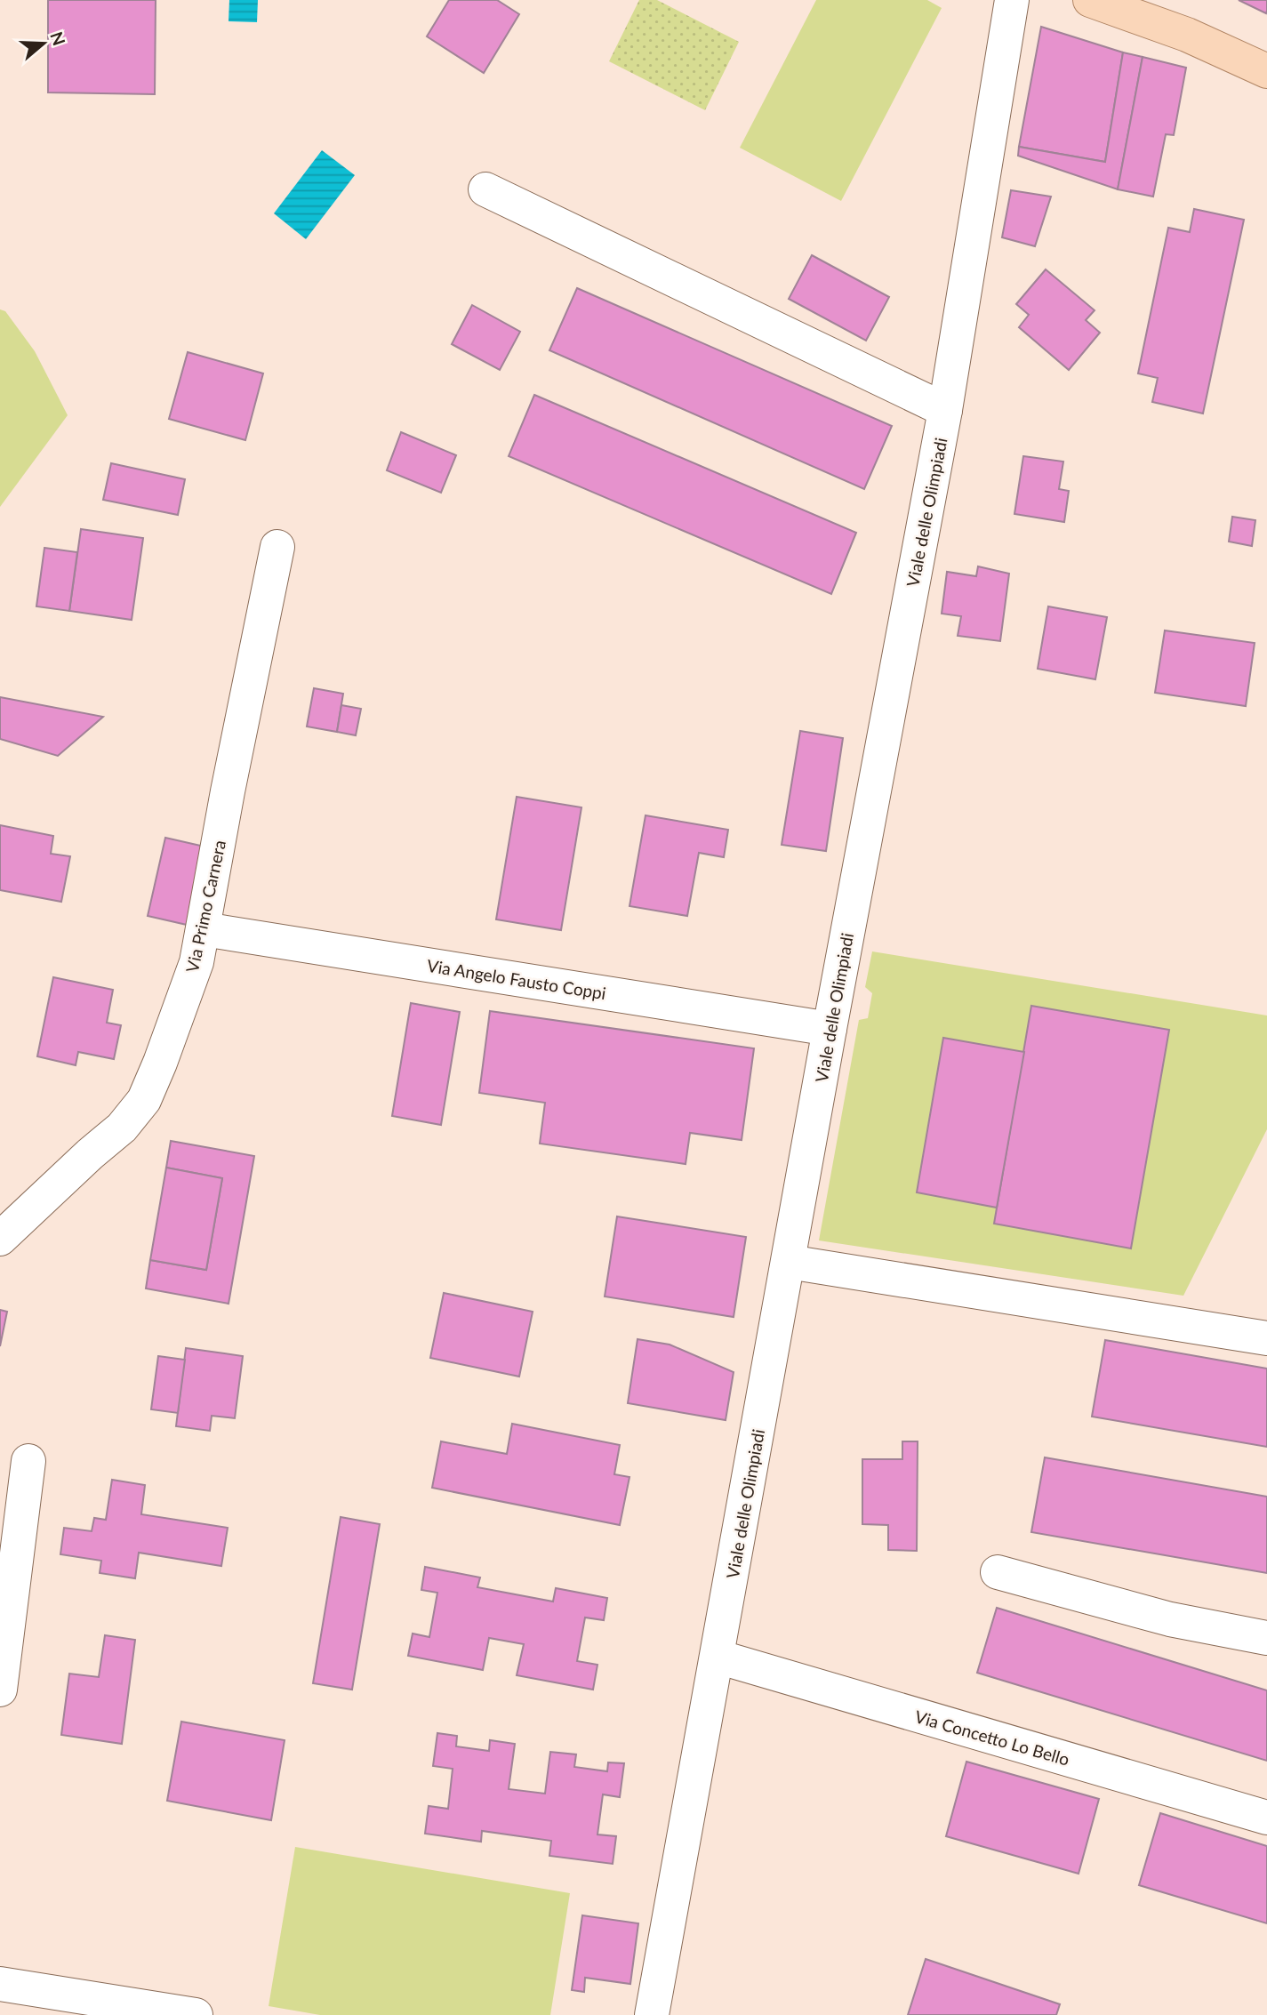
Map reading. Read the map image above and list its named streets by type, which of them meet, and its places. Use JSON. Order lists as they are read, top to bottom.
{
  "streets": {
    "street": [
      "Viale delle Olimpiadi",
      "Via Primo Carnera",
      "Via Angelo Fausto Coppi",
      "Via Concetto Lo Bello"
    ]
  },
  "crossings": [
    ["Viale delle Olimpiadi", "Via Angelo Fausto Coppi"],
    ["Viale delle Olimpiadi", "Via Concetto Lo Bello"],
    ["Via Primo Carnera", "Via Angelo Fausto Coppi"]
  ],
  "north": "right"
}
